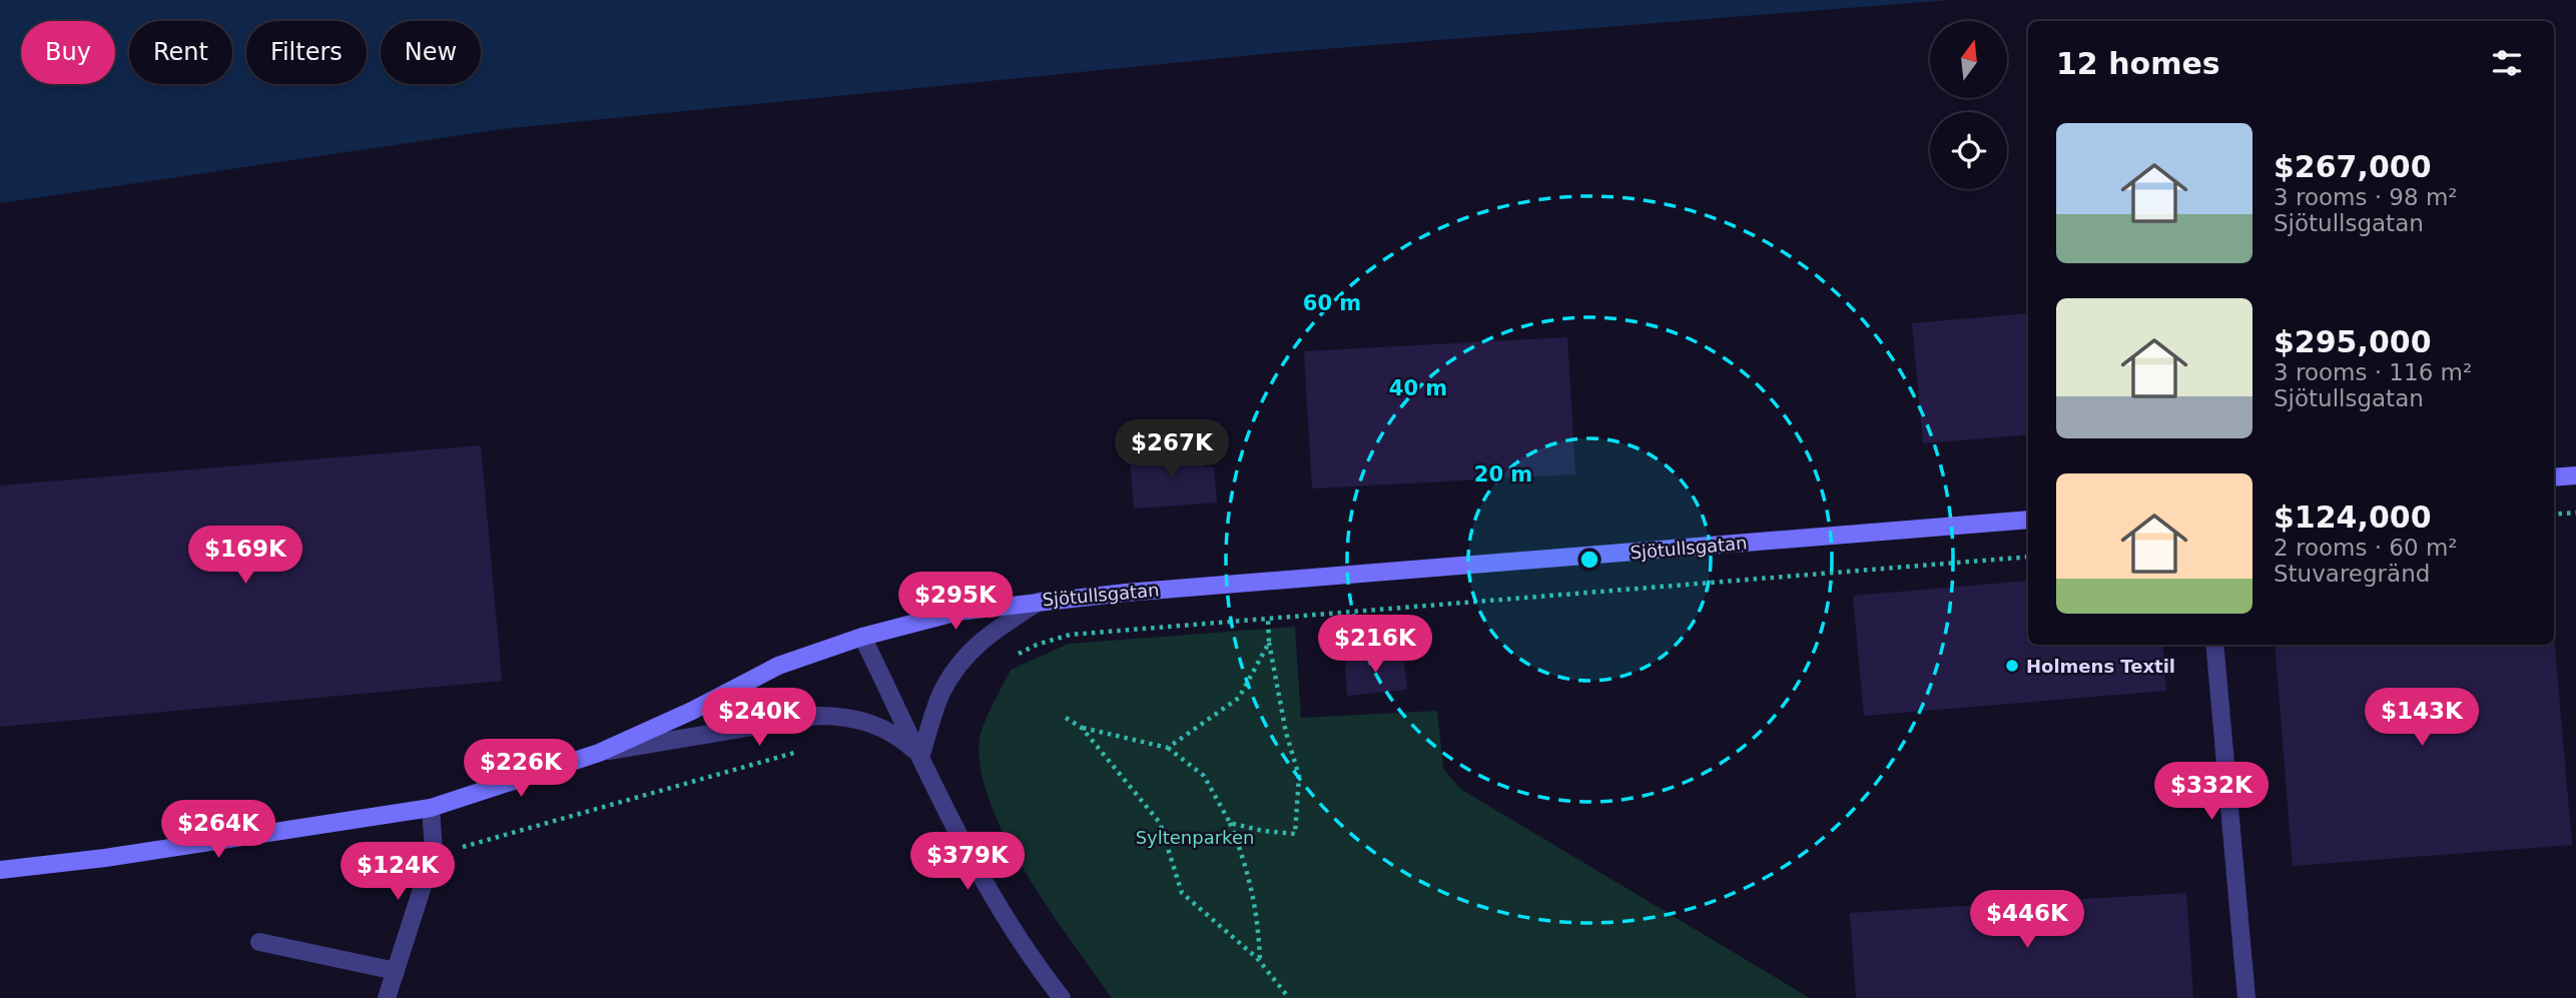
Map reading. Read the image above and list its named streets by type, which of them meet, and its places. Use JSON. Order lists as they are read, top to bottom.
{
  "streets": {
    "main road": ["Sjötullsgatan"]
  },
  "parks": ["Syltenparken"],
  "places": ["Holmens Textil"],
  "north": "top",
  "page": {
    "chip": [
      "Buy",
      "Rent",
      "Filters",
      "New"
    ],
    "heading": "12 homes",
    "list": [
      {
        "name": "$267,000",
        "note": "3 rooms · 98 m² · Sjötullsgatan"
      },
      {
        "name": "$295,000",
        "note": "3 rooms · 116 m² · Sjötullsgatan"
      },
      {
        "name": "$124,000",
        "note": "2 rooms · 60 m² · Stuvaregränd"
      }
    ],
    "price": [
      "$267K",
      "$169K",
      "$295K",
      "$216K",
      "$240K",
      "$143K",
      "$226K",
      "$332K",
      "$264K",
      "$379K",
      "$124K",
      "$446K"
    ]
  },
  "rings": ["60 m", "40 m", "20 m"]
}
